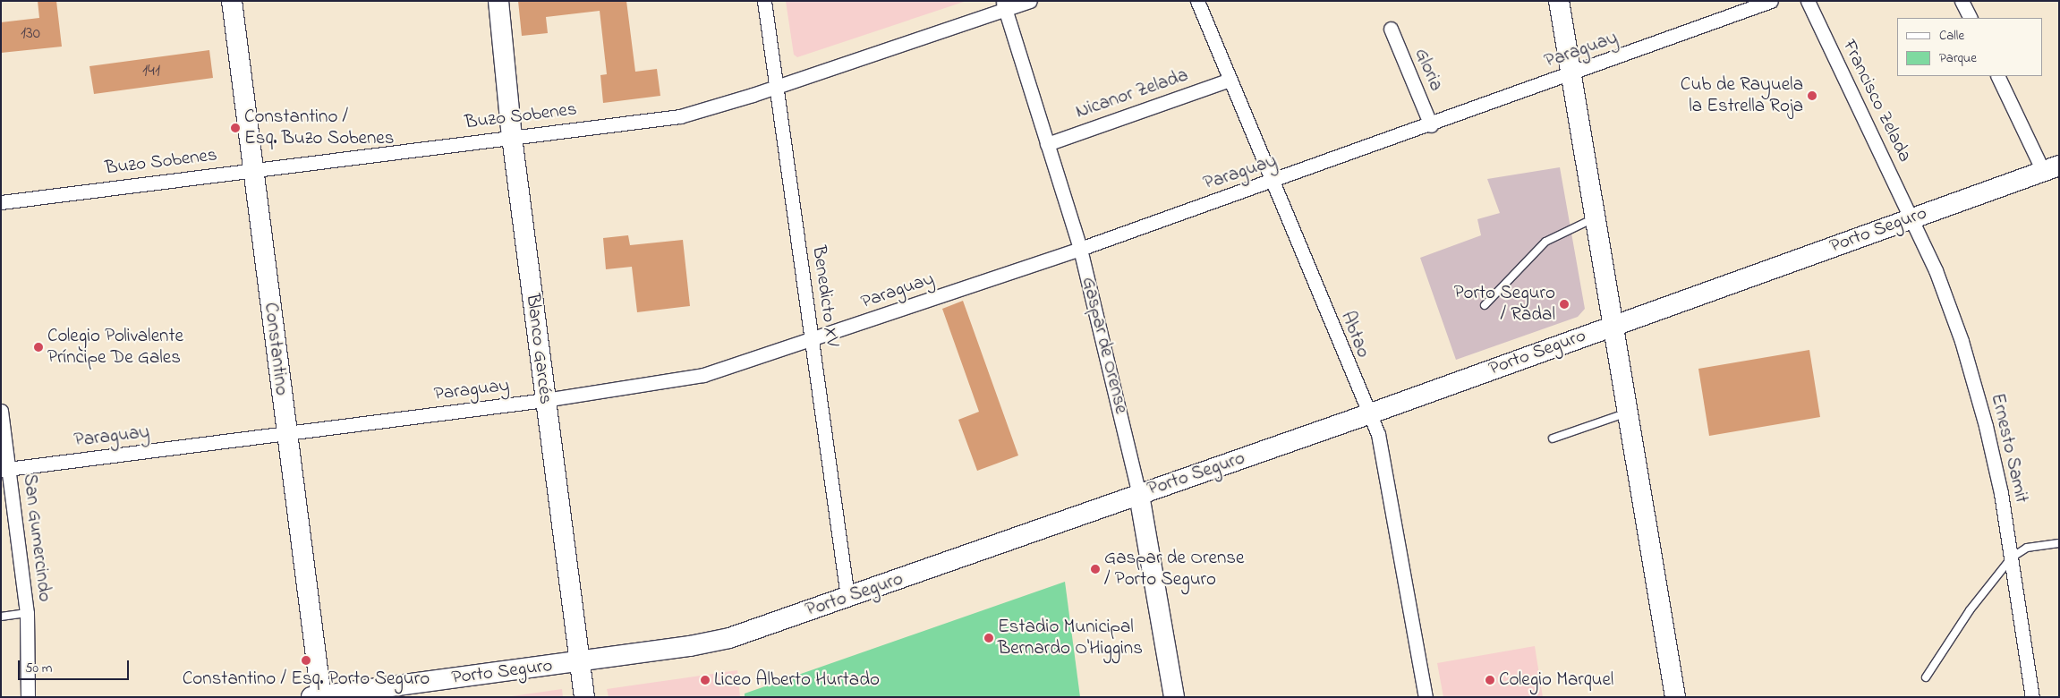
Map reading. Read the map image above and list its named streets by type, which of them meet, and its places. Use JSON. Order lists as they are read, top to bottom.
{
  "streets": {
    "street": [
      "Paraguay",
      "Gloria",
      "Nicanor Zelada",
      "Francisco Zelada",
      "Buzo Sobenes",
      "Porto Seguro",
      "Benedicto XV",
      "Abtao",
      "Gaspar de Orense",
      "Constantino",
      "Blanco Garcés",
      "Ernesto Samit",
      "San Gumercindo"
    ]
  },
  "crossings": [
    ["Paraguay", "Gloria"],
    ["Paraguay", "Benedicto XV"],
    ["Paraguay", "Abtao"],
    ["Paraguay", "Gaspar de Orense"],
    ["Paraguay", "Constantino"],
    ["Paraguay", "Blanco Garcés"],
    ["Paraguay", "San Gumercindo"],
    ["Nicanor Zelada", "Abtao"],
    ["Nicanor Zelada", "Gaspar de Orense"],
    ["Francisco Zelada", "Porto Seguro"],
    ["Francisco Zelada", "Ernesto Samit"],
    ["Buzo Sobenes", "Benedicto XV"],
    ["Buzo Sobenes", "Gaspar de Orense"],
    ["Buzo Sobenes", "Constantino"],
    ["Buzo Sobenes", "Blanco Garcés"],
    ["Porto Seguro", "Benedicto XV"],
    ["Porto Seguro", "Abtao"],
    ["Porto Seguro", "Gaspar de Orense"],
    ["Porto Seguro", "Constantino"],
    ["Porto Seguro", "Blanco Garcés"],
    ["Porto Seguro", "Ernesto Samit"]
  ],
  "places": [
    "Cub de Rayuela la Estrella Roja",
    "Constantino / Esq. Buzo Sobenes",
    "Porto Seguro / Radal",
    "Colegio Polivalente Príncipe De Gales",
    "Gaspar de Orense / Porto Seguro",
    "Estadio Municipal Bernardo O'Higgins",
    "Constantino / Esq. Porto Seguro",
    "Liceo Alberto Hurtado",
    "Colegio Marquel"
  ],
  "house_numbers": ["130", "141"],
  "legend": ["Calle", "Parque"],
  "scale_bar": "50 m"
}
